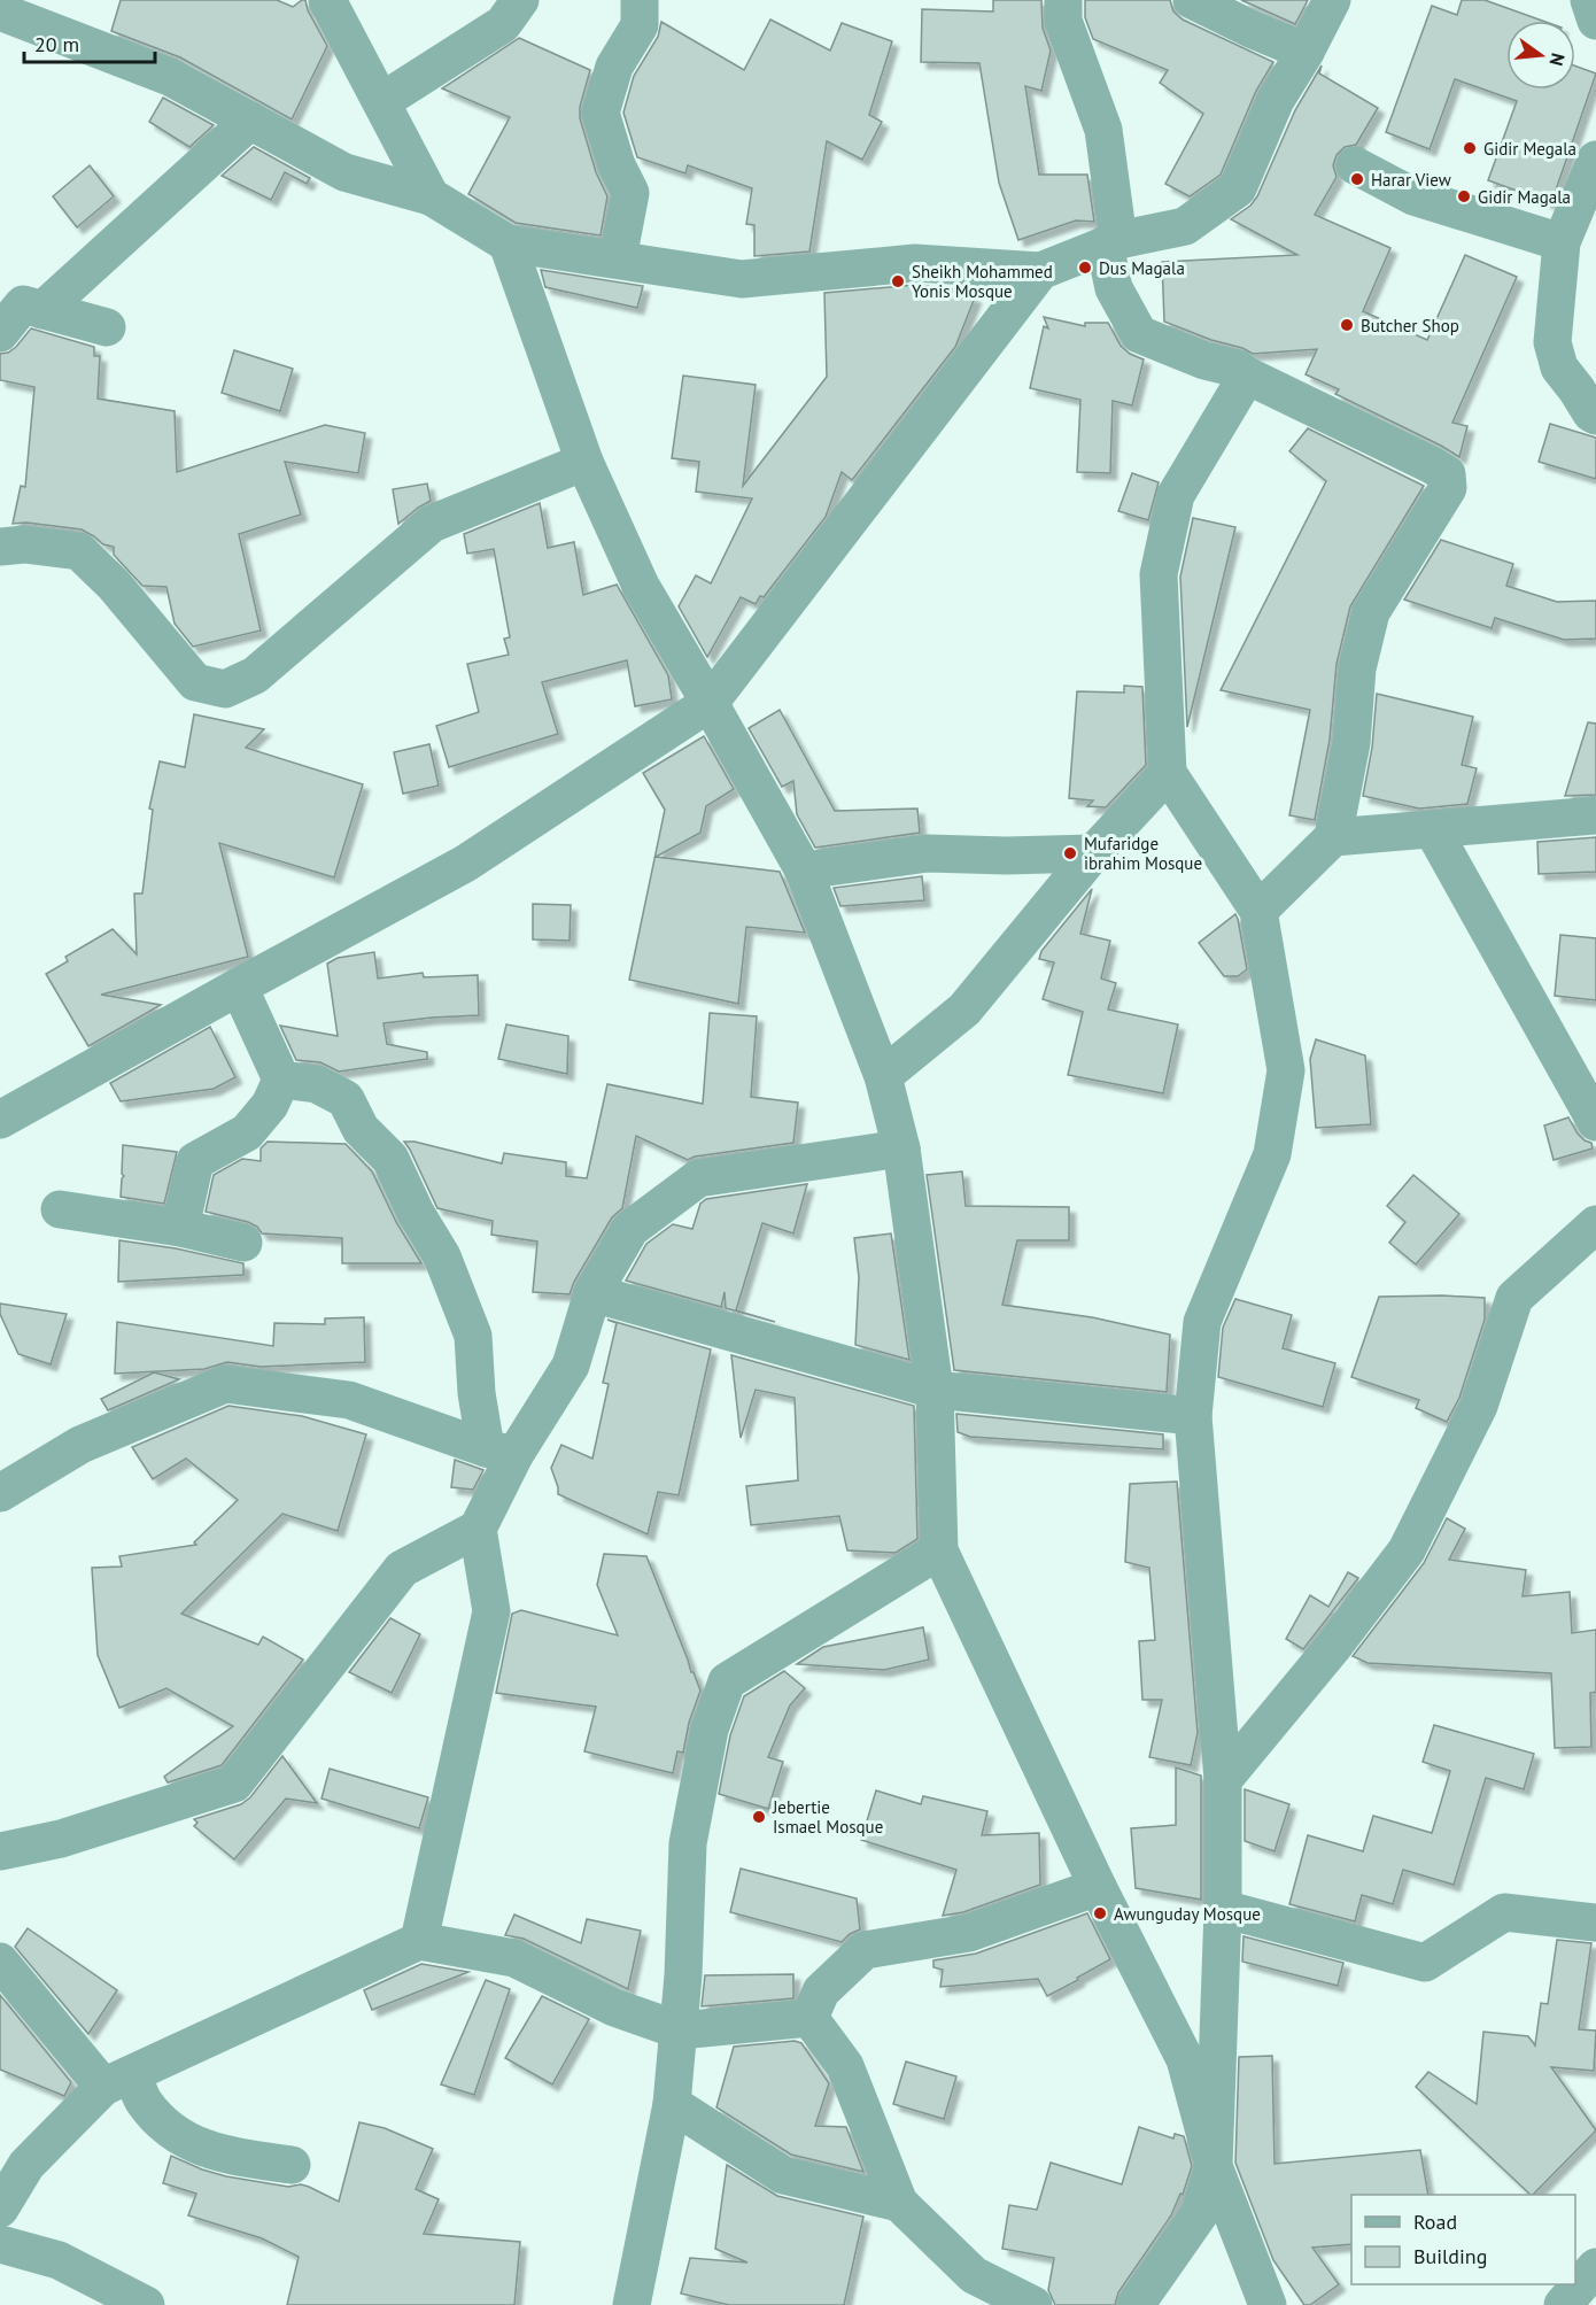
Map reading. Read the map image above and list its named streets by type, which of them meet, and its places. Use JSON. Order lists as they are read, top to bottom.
{
  "places": [
    "Gidir Megala",
    "Harar View",
    "Gidir Magala",
    "Dus Magala",
    "Sheikh Mohammed Yonis Mosque",
    "Butcher Shop",
    "Mufaridge ibrahim Mosque",
    "Jebertie Ismael Mosque",
    "Awunguday Mosque"
  ],
  "legend": ["Road", "Building"],
  "scale_bar": "20 m",
  "north": "right"
}
